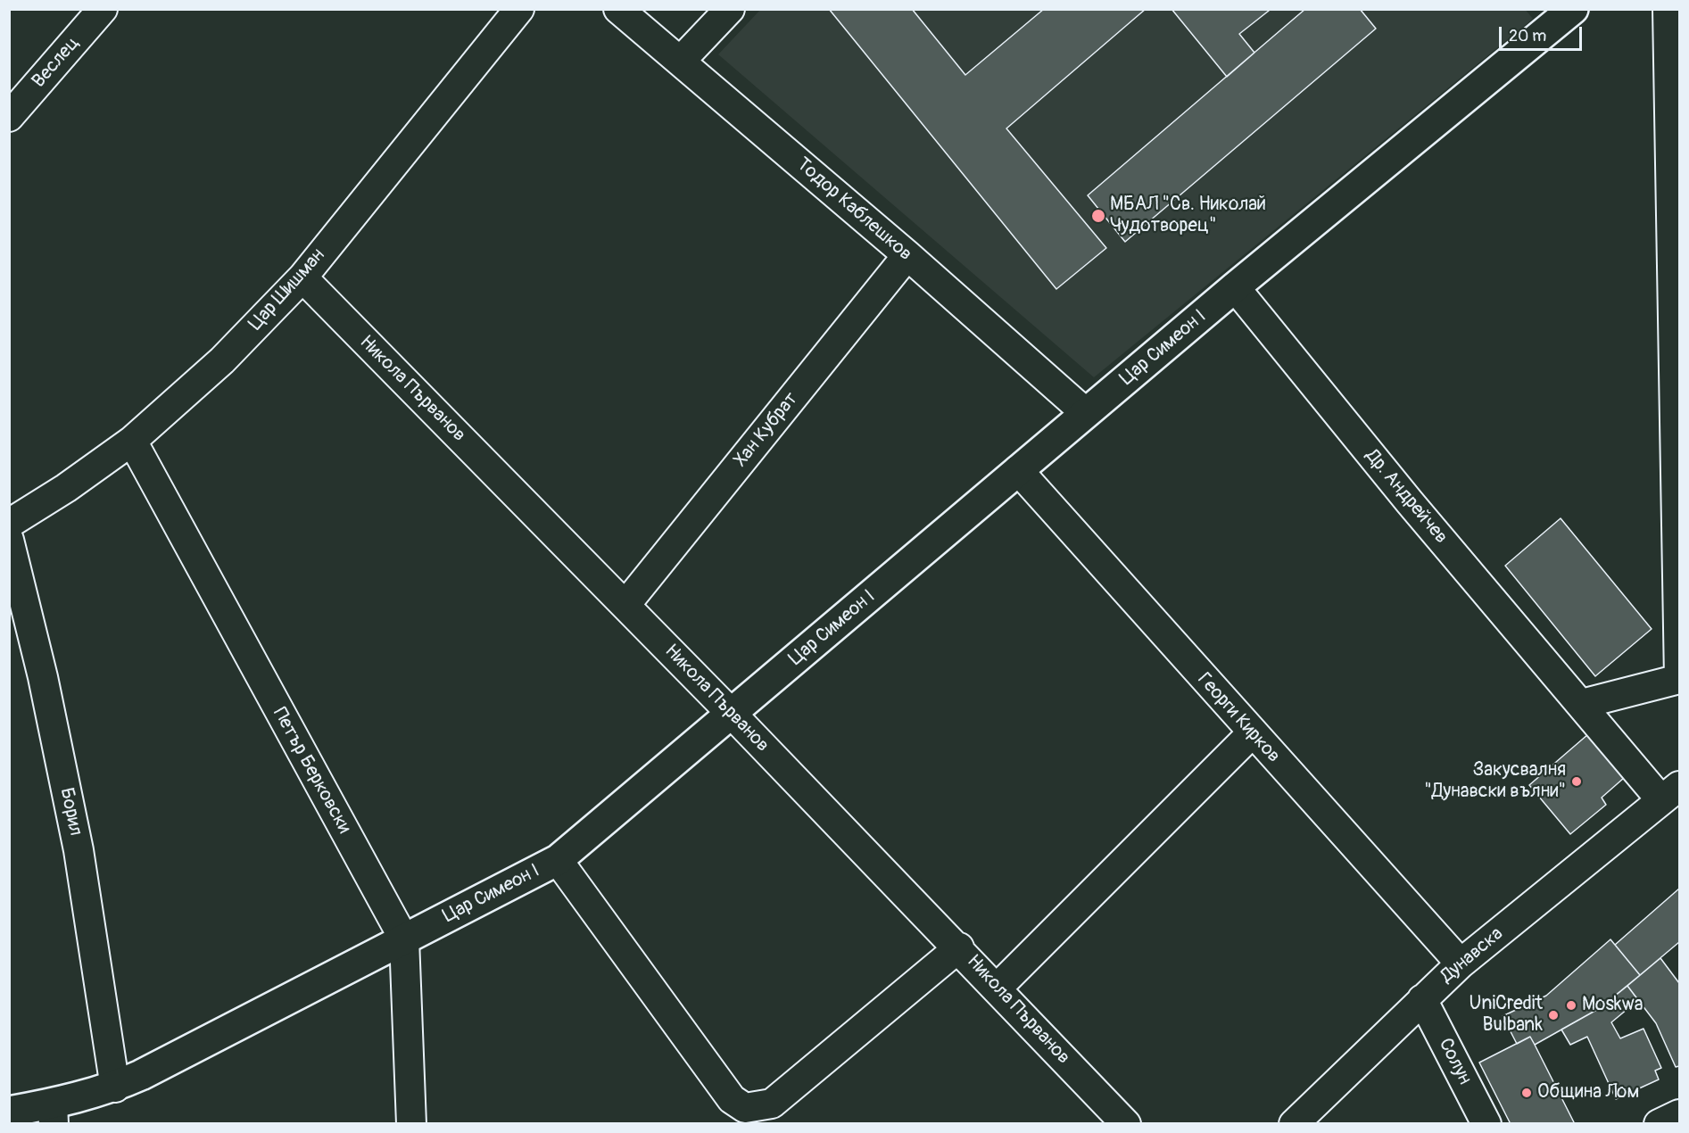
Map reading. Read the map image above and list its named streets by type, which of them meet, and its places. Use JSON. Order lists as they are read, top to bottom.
{
  "streets": {
    "street": [
      "Веслец",
      "Тодор Каблешков",
      "Цар Шишман",
      "Цар Симеон I",
      "Никола Първанов",
      "Хан Кубрат",
      "Др. Андрейчев",
      "Георги Кирков",
      "Петър Берковски",
      "Борил",
      "Дунавска",
      "Солун"
    ]
  },
  "crossings": [
    ["Тодор Каблешков", "Цар Симеон I"],
    ["Тодор Каблешков", "Хан Кубрат"],
    ["Цар Шишман", "Никола Първанов"],
    ["Цар Шишман", "Петър Берковски"],
    ["Цар Симеон I", "Никола Първанов"],
    ["Цар Симеон I", "Др. Андрейчев"],
    ["Цар Симеон I", "Георги Кирков"],
    ["Цар Симеон I", "Петър Берковски"],
    ["Цар Симеон I", "Борил"],
    ["Никола Първанов", "Хан Кубрат"],
    ["Др. Андрейчев", "Дунавска"],
    ["Георги Кирков", "Дунавска"],
    ["Дунавска", "Солун"]
  ],
  "places": [
    "МБАЛ \"Св. Николай Чудотворец\"",
    "Закусвалня \"Дунавски вълни\"",
    "Moskwa",
    "UniCredit Bulbank",
    "Община Лом"
  ],
  "scale_bar": "20 m"
}
